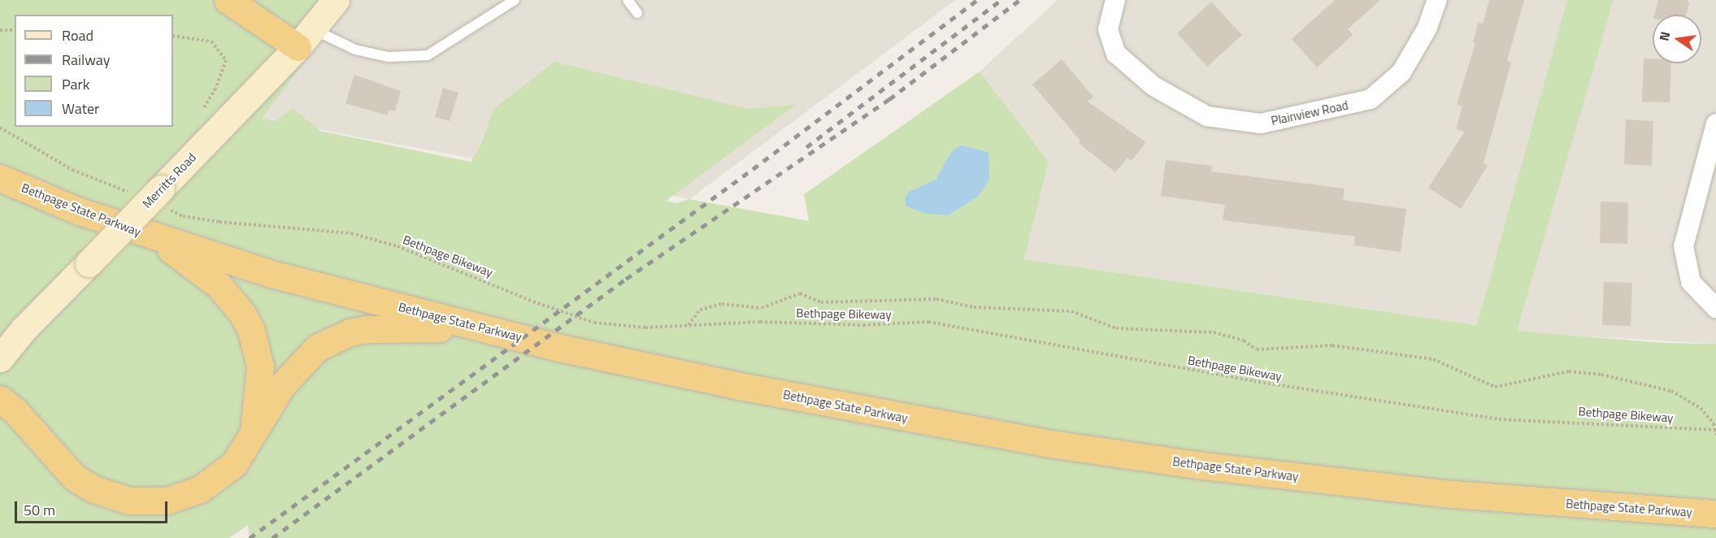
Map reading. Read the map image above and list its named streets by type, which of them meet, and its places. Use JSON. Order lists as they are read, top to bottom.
{
  "streets": {
    "highway": ["Bethpage State Parkway"],
    "main road": ["Merritts Road"],
    "street": ["Plainview Road"],
    "path": ["Bethpage Bikeway"]
  },
  "crossings": [
    ["Merritts Road", "Bethpage Bikeway"]
  ],
  "legend": [
    "Road",
    "Railway",
    "Park",
    "Water"
  ],
  "scale_bar": "50 m",
  "north": "left"
}
